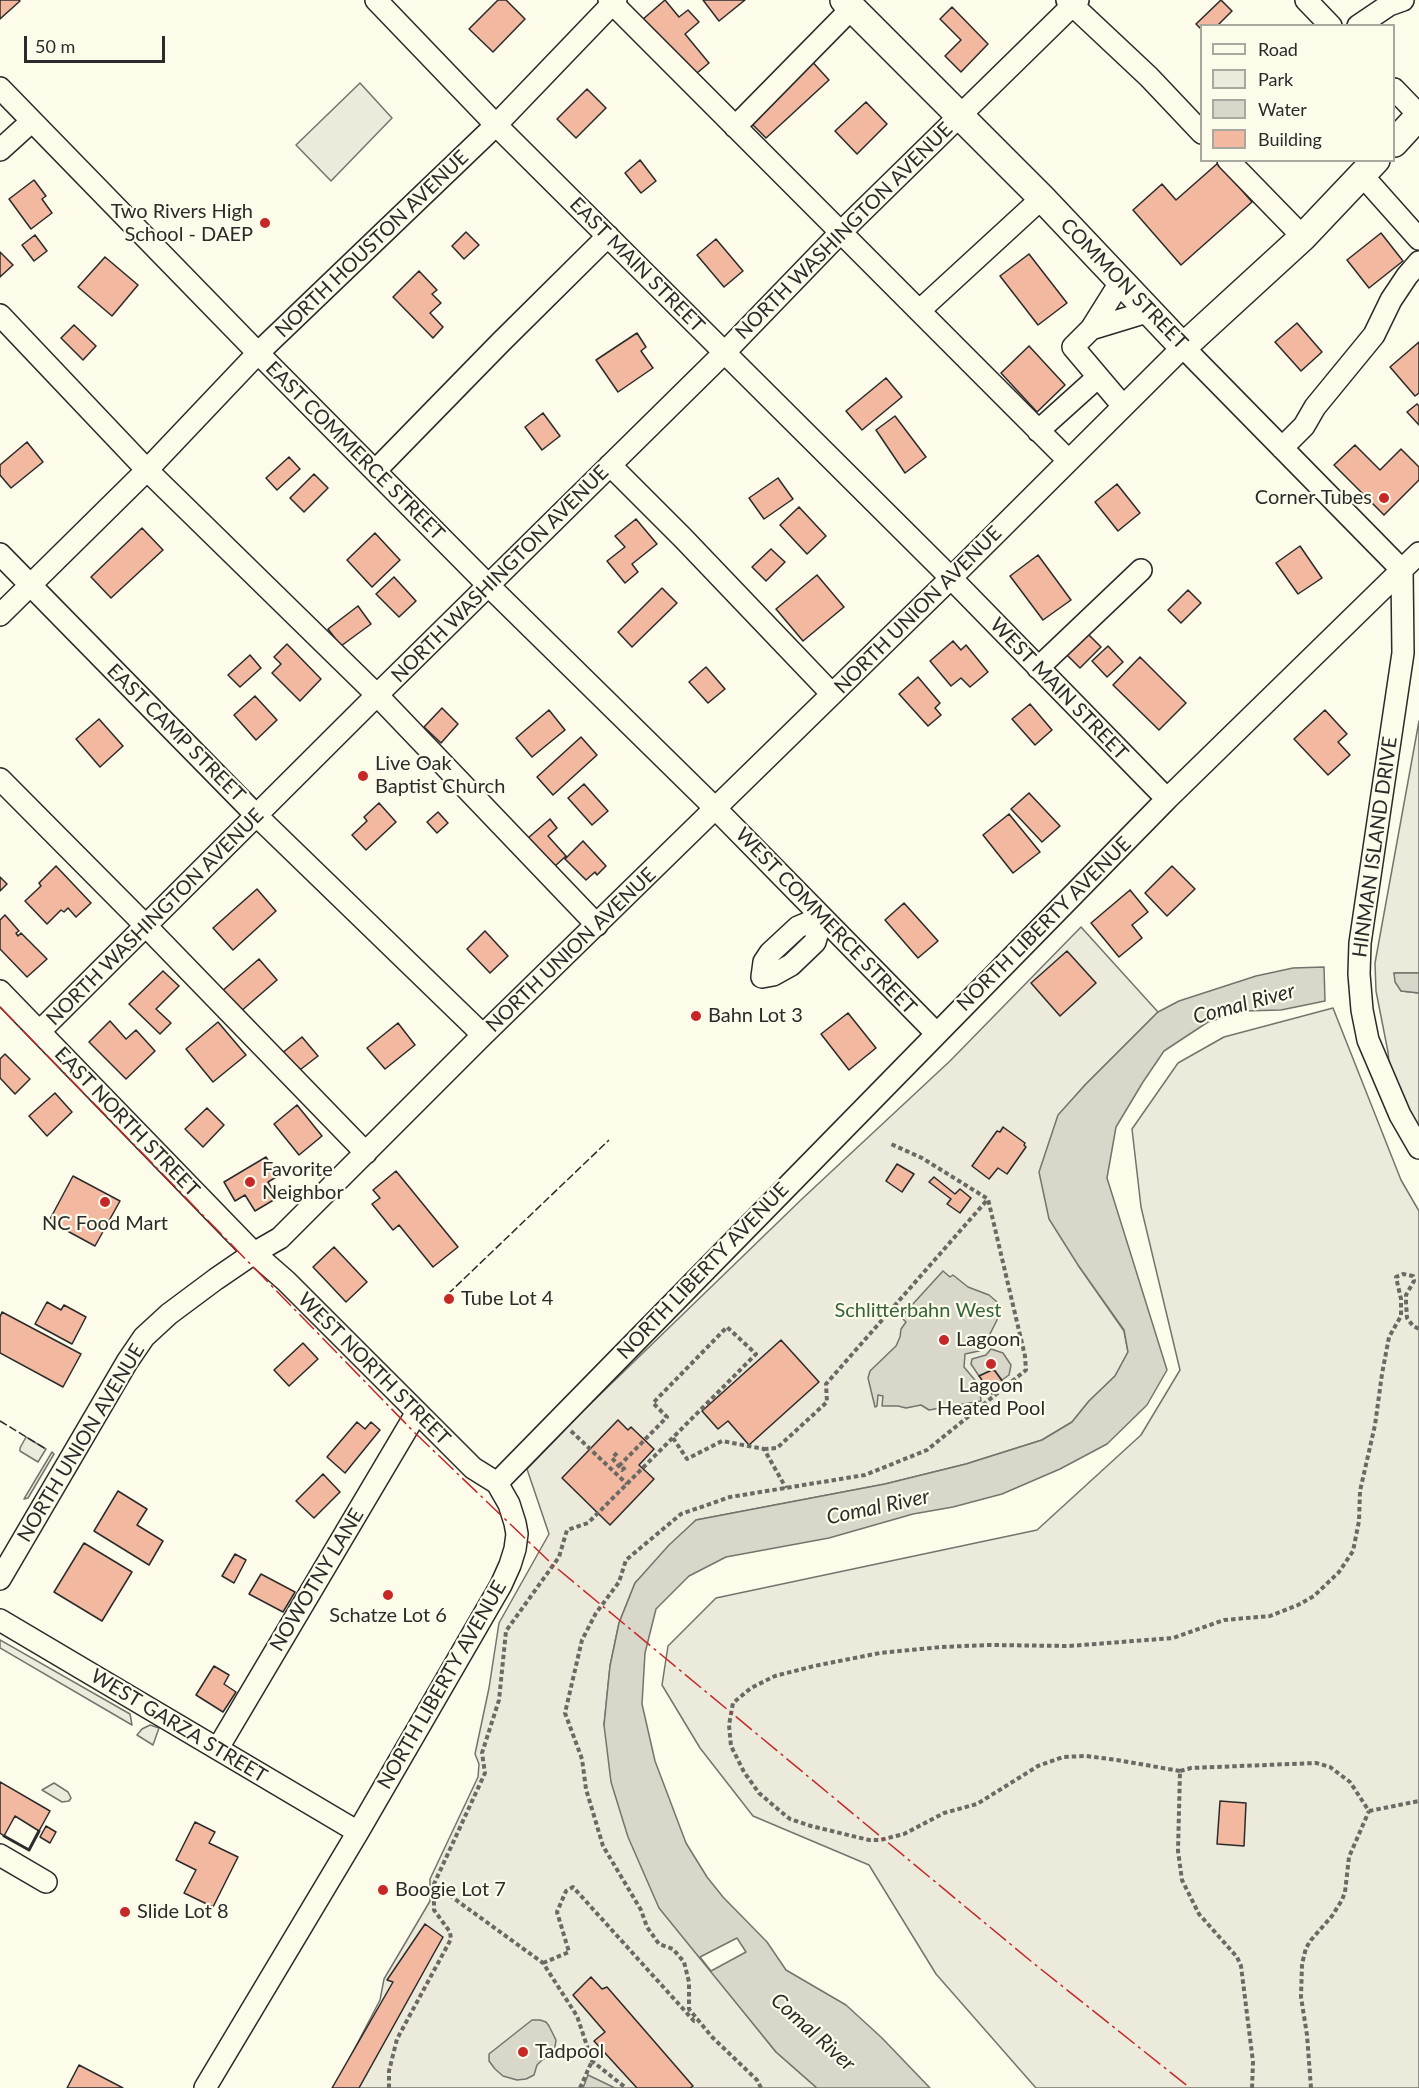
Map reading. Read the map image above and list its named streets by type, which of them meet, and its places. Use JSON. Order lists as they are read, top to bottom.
{
  "streets": {
    "main road": ["COMMON STREET"],
    "street": [
      "NORTH WASHINGTON AVENUE",
      "NORTH HOUSTON AVENUE",
      "EAST MAIN STREET",
      "EAST COMMERCE STREET",
      "NORTH UNION AVENUE",
      "WEST MAIN STREET",
      "EAST CAMP STREET",
      "HINMAN ISLAND DRIVE",
      "WEST COMMERCE STREET",
      "NORTH LIBERTY AVENUE",
      "EAST NORTH STREET",
      "WEST NORTH STREET",
      "NOWOTNY LANE",
      "WEST GARZA STREET"
    ]
  },
  "crossings": [
    ["NORTH WASHINGTON AVENUE", "EAST MAIN STREET"],
    ["NORTH WASHINGTON AVENUE", "COMMON STREET"],
    ["NORTH WASHINGTON AVENUE", "EAST COMMERCE STREET"],
    ["NORTH WASHINGTON AVENUE", "EAST CAMP STREET"],
    ["NORTH WASHINGTON AVENUE", "EAST NORTH STREET"],
    ["NORTH HOUSTON AVENUE", "EAST MAIN STREET"],
    ["NORTH HOUSTON AVENUE", "EAST COMMERCE STREET"],
    ["NORTH HOUSTON AVENUE", "EAST CAMP STREET"],
    ["EAST MAIN STREET", "NORTH UNION AVENUE"],
    ["EAST MAIN STREET", "WEST MAIN STREET"],
    ["COMMON STREET", "NORTH UNION AVENUE"],
    ["COMMON STREET", "HINMAN ISLAND DRIVE"],
    ["COMMON STREET", "NORTH LIBERTY AVENUE"],
    ["EAST COMMERCE STREET", "NORTH UNION AVENUE"],
    ["EAST COMMERCE STREET", "WEST COMMERCE STREET"],
    ["NORTH UNION AVENUE", "WEST MAIN STREET"],
    ["NORTH UNION AVENUE", "EAST CAMP STREET"],
    ["NORTH UNION AVENUE", "WEST COMMERCE STREET"],
    ["NORTH UNION AVENUE", "EAST NORTH STREET"],
    ["NORTH UNION AVENUE", "WEST NORTH STREET"],
    ["WEST MAIN STREET", "NORTH LIBERTY AVENUE"],
    ["HINMAN ISLAND DRIVE", "NORTH LIBERTY AVENUE"],
    ["WEST COMMERCE STREET", "NORTH LIBERTY AVENUE"],
    ["NORTH LIBERTY AVENUE", "WEST NORTH STREET"],
    ["NORTH LIBERTY AVENUE", "WEST GARZA STREET"],
    ["EAST NORTH STREET", "WEST NORTH STREET"],
    ["WEST NORTH STREET", "NOWOTNY LANE"],
    ["NOWOTNY LANE", "WEST GARZA STREET"]
  ],
  "water": ["Comal River"],
  "parks": ["Schlitterbahn West"],
  "places": [
    "Two Rivers High School - DAEP",
    "Corner Tubes",
    "Live Oak Baptist Church",
    "Bahn Lot 3",
    "Favorite Neighbor",
    "NC Food Mart",
    "Tube Lot 4",
    "Lagoon",
    "Lagoon Heated Pool",
    "Schatze Lot 6",
    "Boogie Lot 7",
    "Slide Lot 8",
    "Tadpool"
  ],
  "legend": [
    "Road",
    "Park",
    "Water",
    "Building"
  ],
  "scale_bar": "50 m"
}
